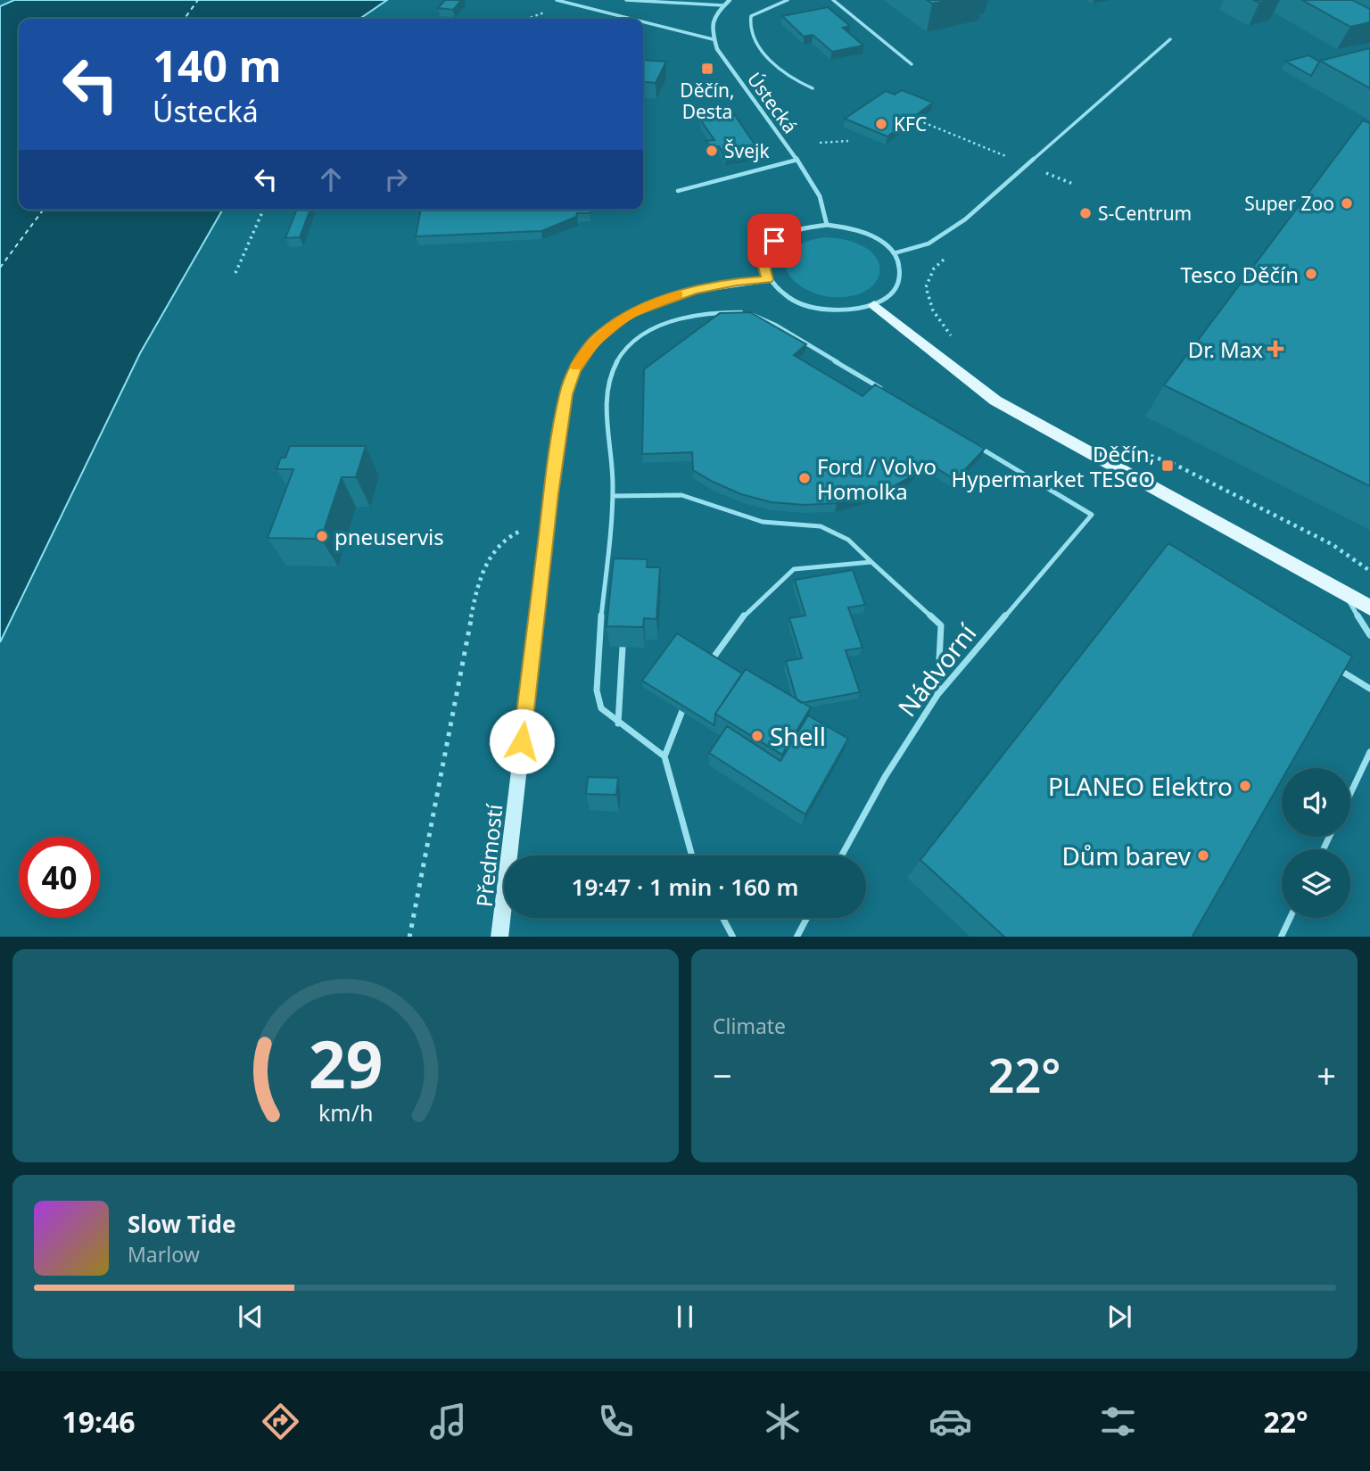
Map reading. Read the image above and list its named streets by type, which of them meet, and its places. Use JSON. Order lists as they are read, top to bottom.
{
  "streets": {
    "street": ["Ústecká", "Předmostí"],
    "lane": ["Nádvorní"]
  },
  "crossings": [
    ["Ústecká", "Předmostí"]
  ],
  "places": {
    "transit": ["Děčín, Desta", "Děčín, Hypermarket TESCO"],
    "other": [
      "KFC",
      "Švejk",
      "Super Zoo",
      "S-Centrum",
      "Tesco Děčín",
      "Ford / Volvo Homolka",
      "pneuservis",
      "Shell",
      "PLANEO Elektro",
      "Dům barev"
    ],
    "health": ["Dr. Max"]
  },
  "page": {
    "turn": ["140 m", "Ústecká"],
    "limit": "40",
    "trip": "19:47 · 1 min · 160 m",
    "tile": "Climate",
    "heat": ["−", "22°", "+"],
    "song": ["Slow Tide", "Marlow"],
    "tabs": ["19:46", "22°"],
    "gauge": ["29", "km/h"]
  }
}
